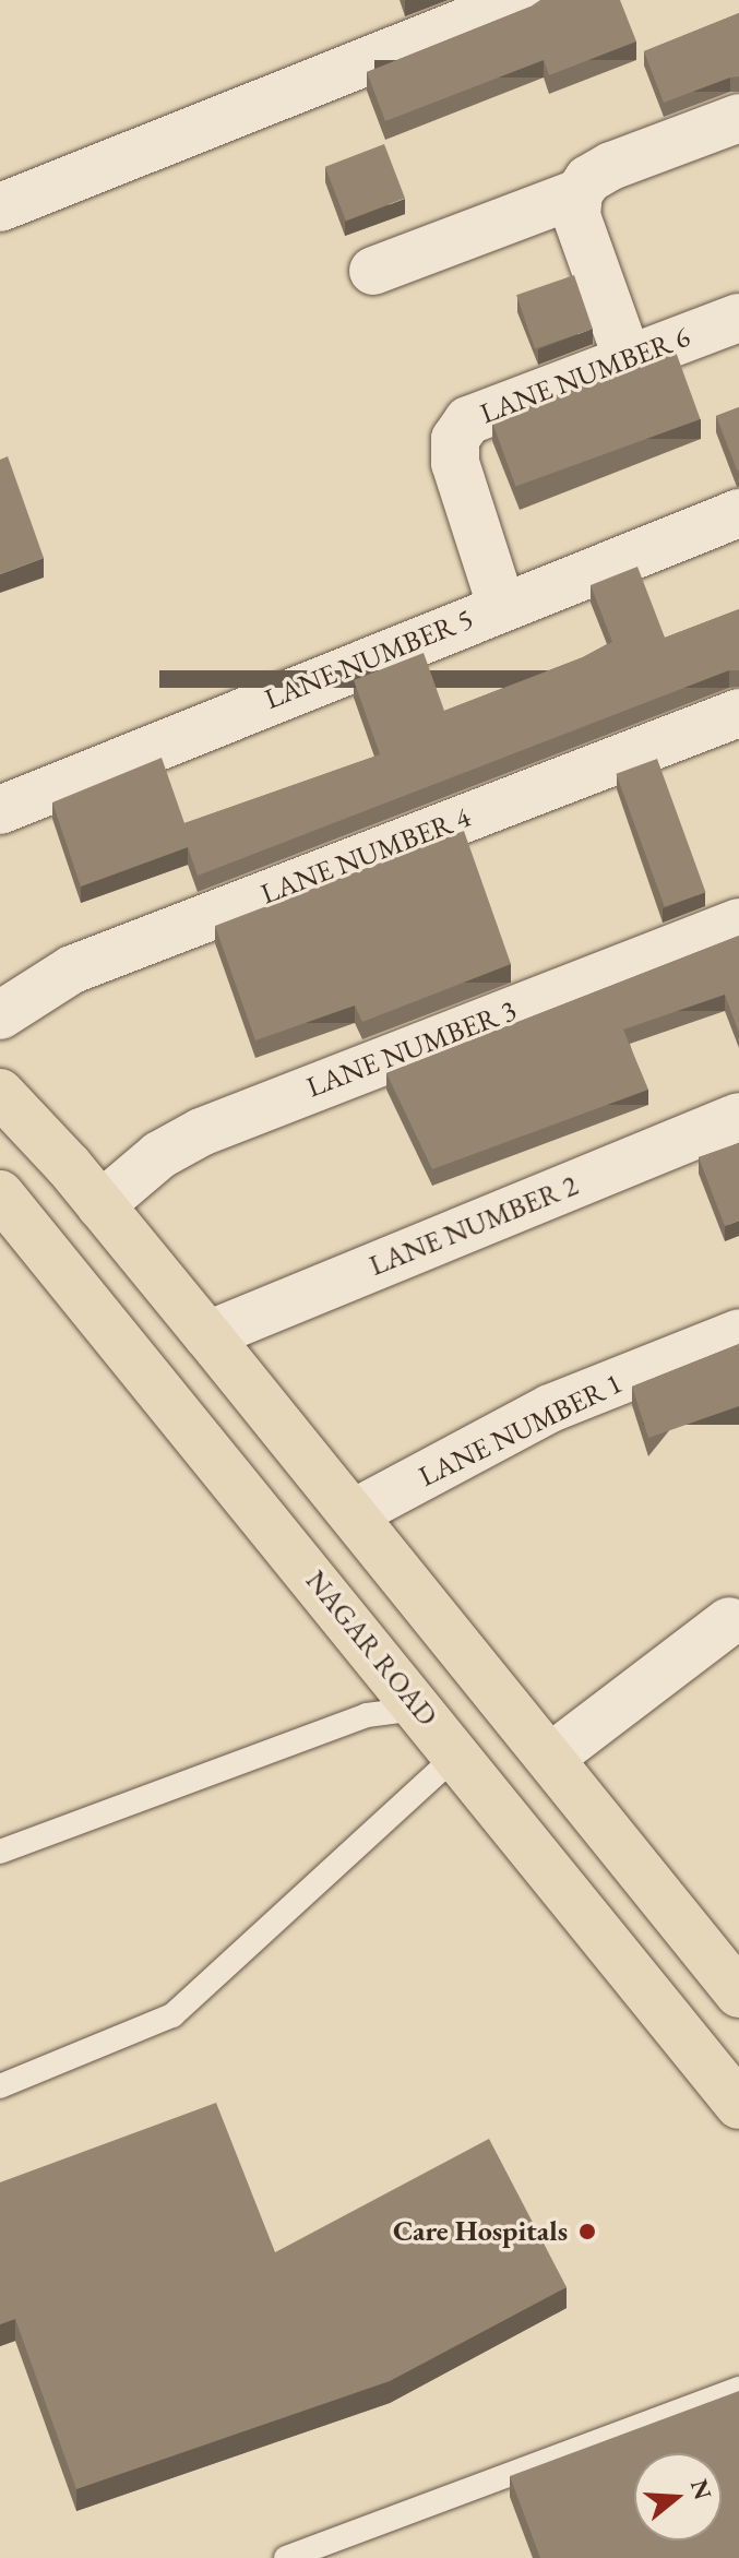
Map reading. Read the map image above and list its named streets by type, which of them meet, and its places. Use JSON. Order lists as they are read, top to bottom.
{
  "streets": {
    "highway": ["NAGAR ROAD"],
    "street": [
      "LANE NUMBER 6",
      "LANE NUMBER 5",
      "LANE NUMBER 4",
      "LANE NUMBER 3",
      "LANE NUMBER 2",
      "LANE NUMBER 1"
    ]
  },
  "crossings": [
    ["LANE NUMBER 6", "LANE NUMBER 5"]
  ],
  "places": ["Care Hospitals"],
  "north": "right"
}
